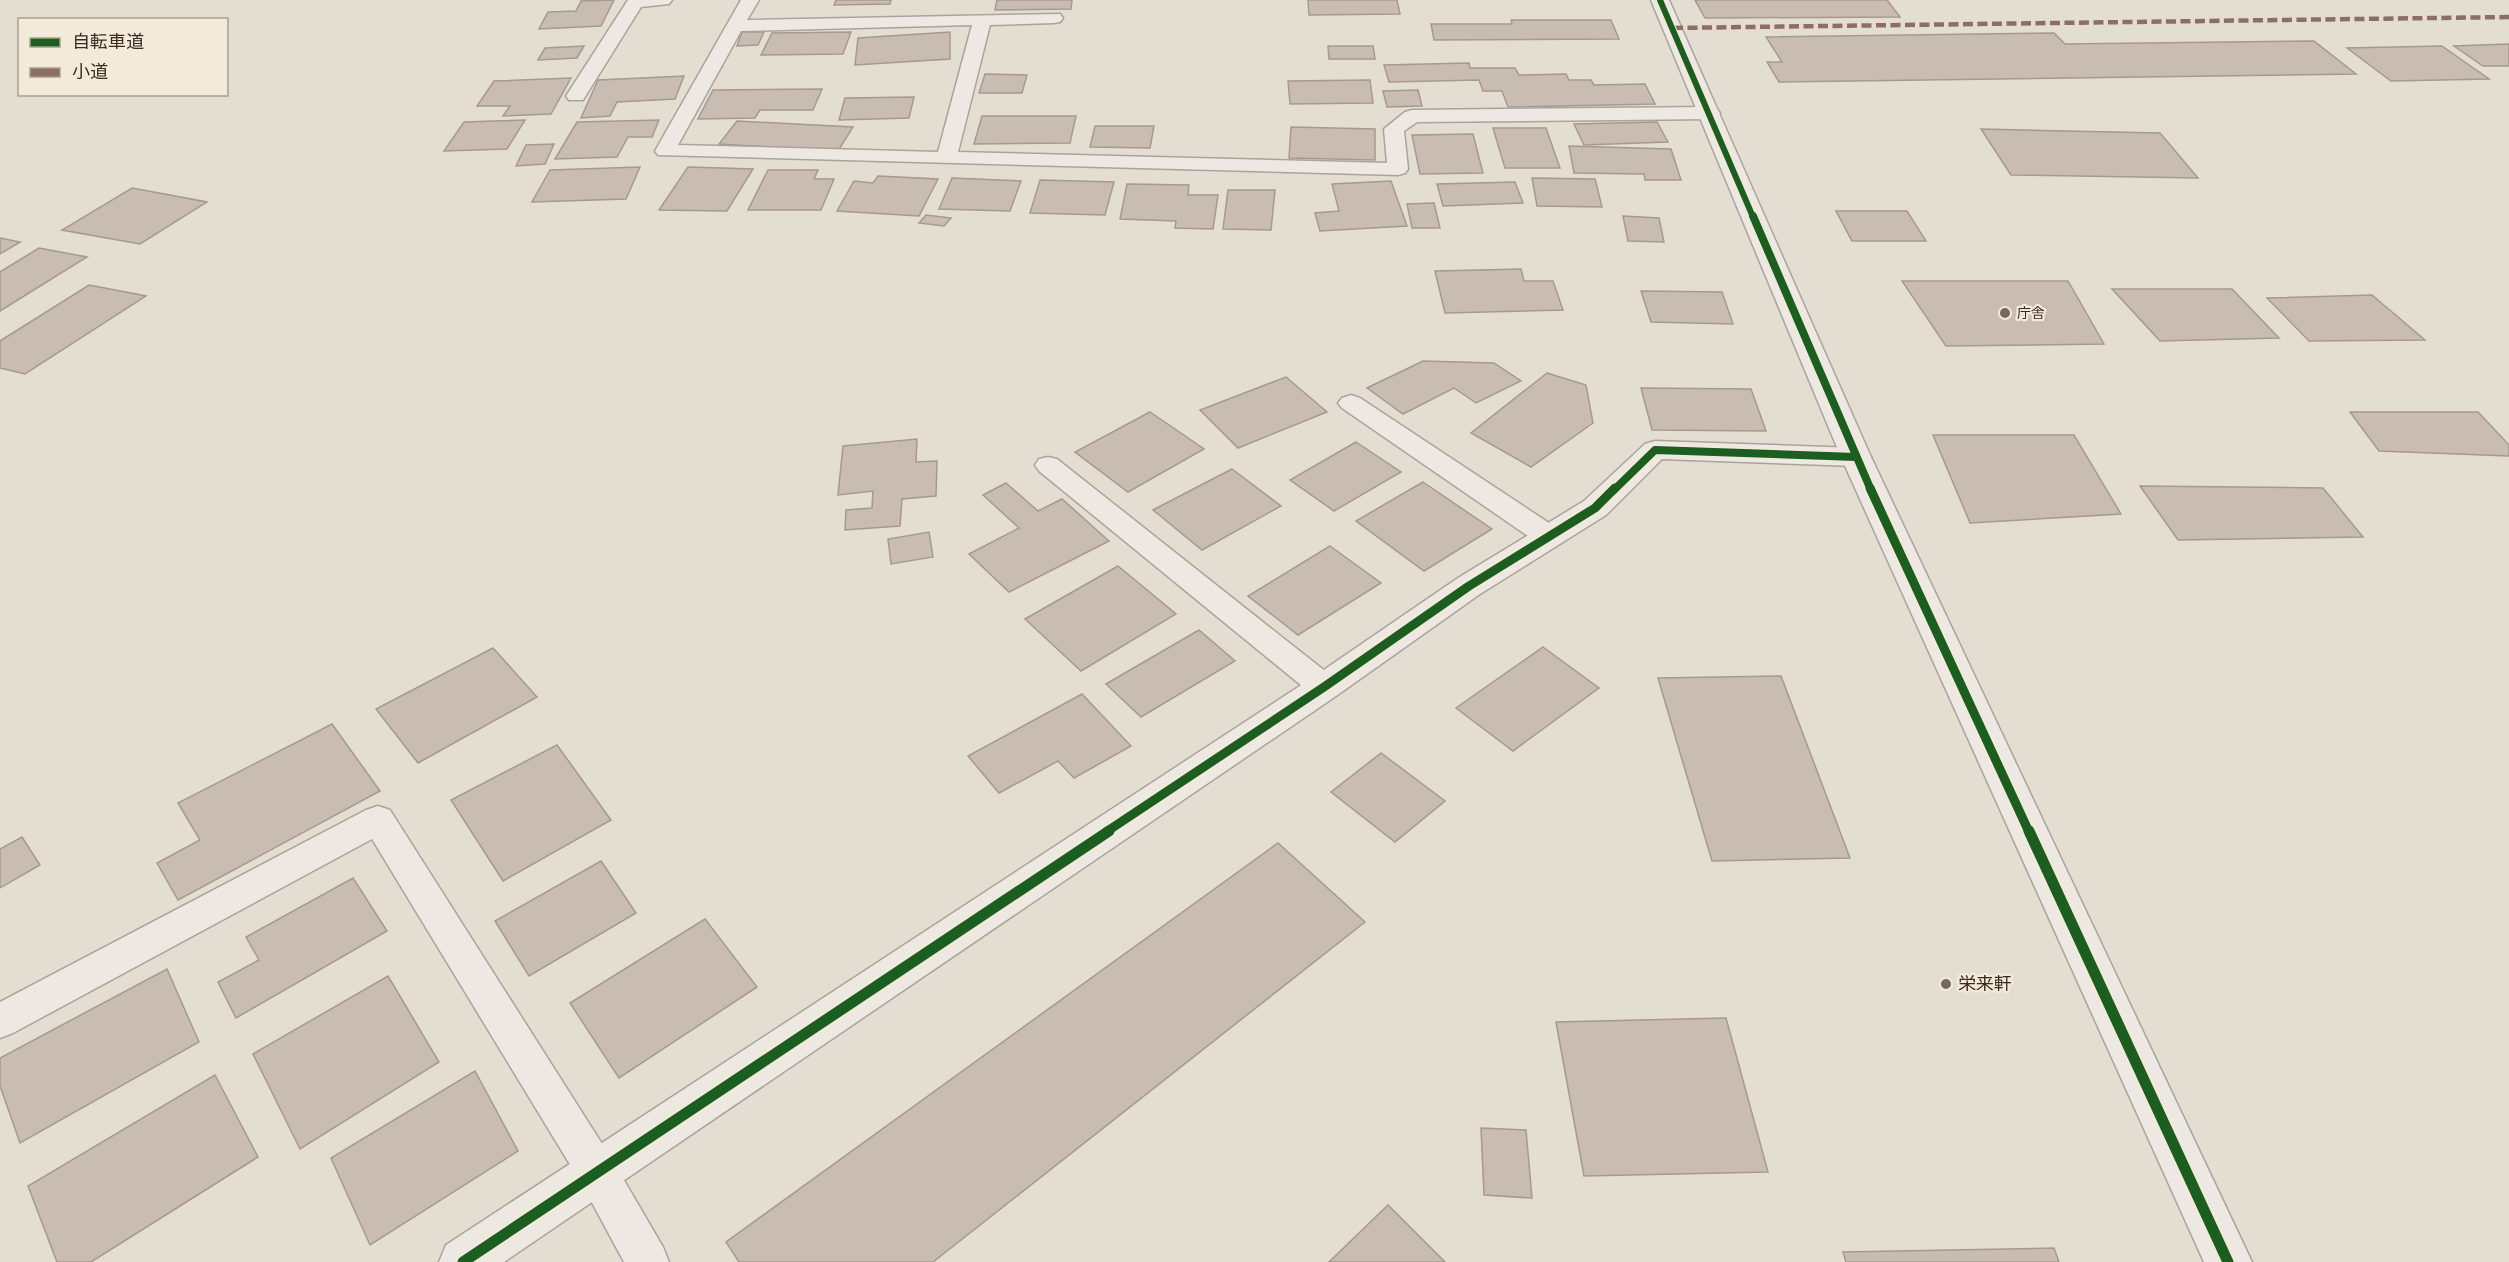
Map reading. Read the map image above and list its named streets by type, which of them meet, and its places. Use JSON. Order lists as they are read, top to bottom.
{
  "places": ["庁舎", "栄来軒"],
  "legend": ["自転車道", "小道"]
}
